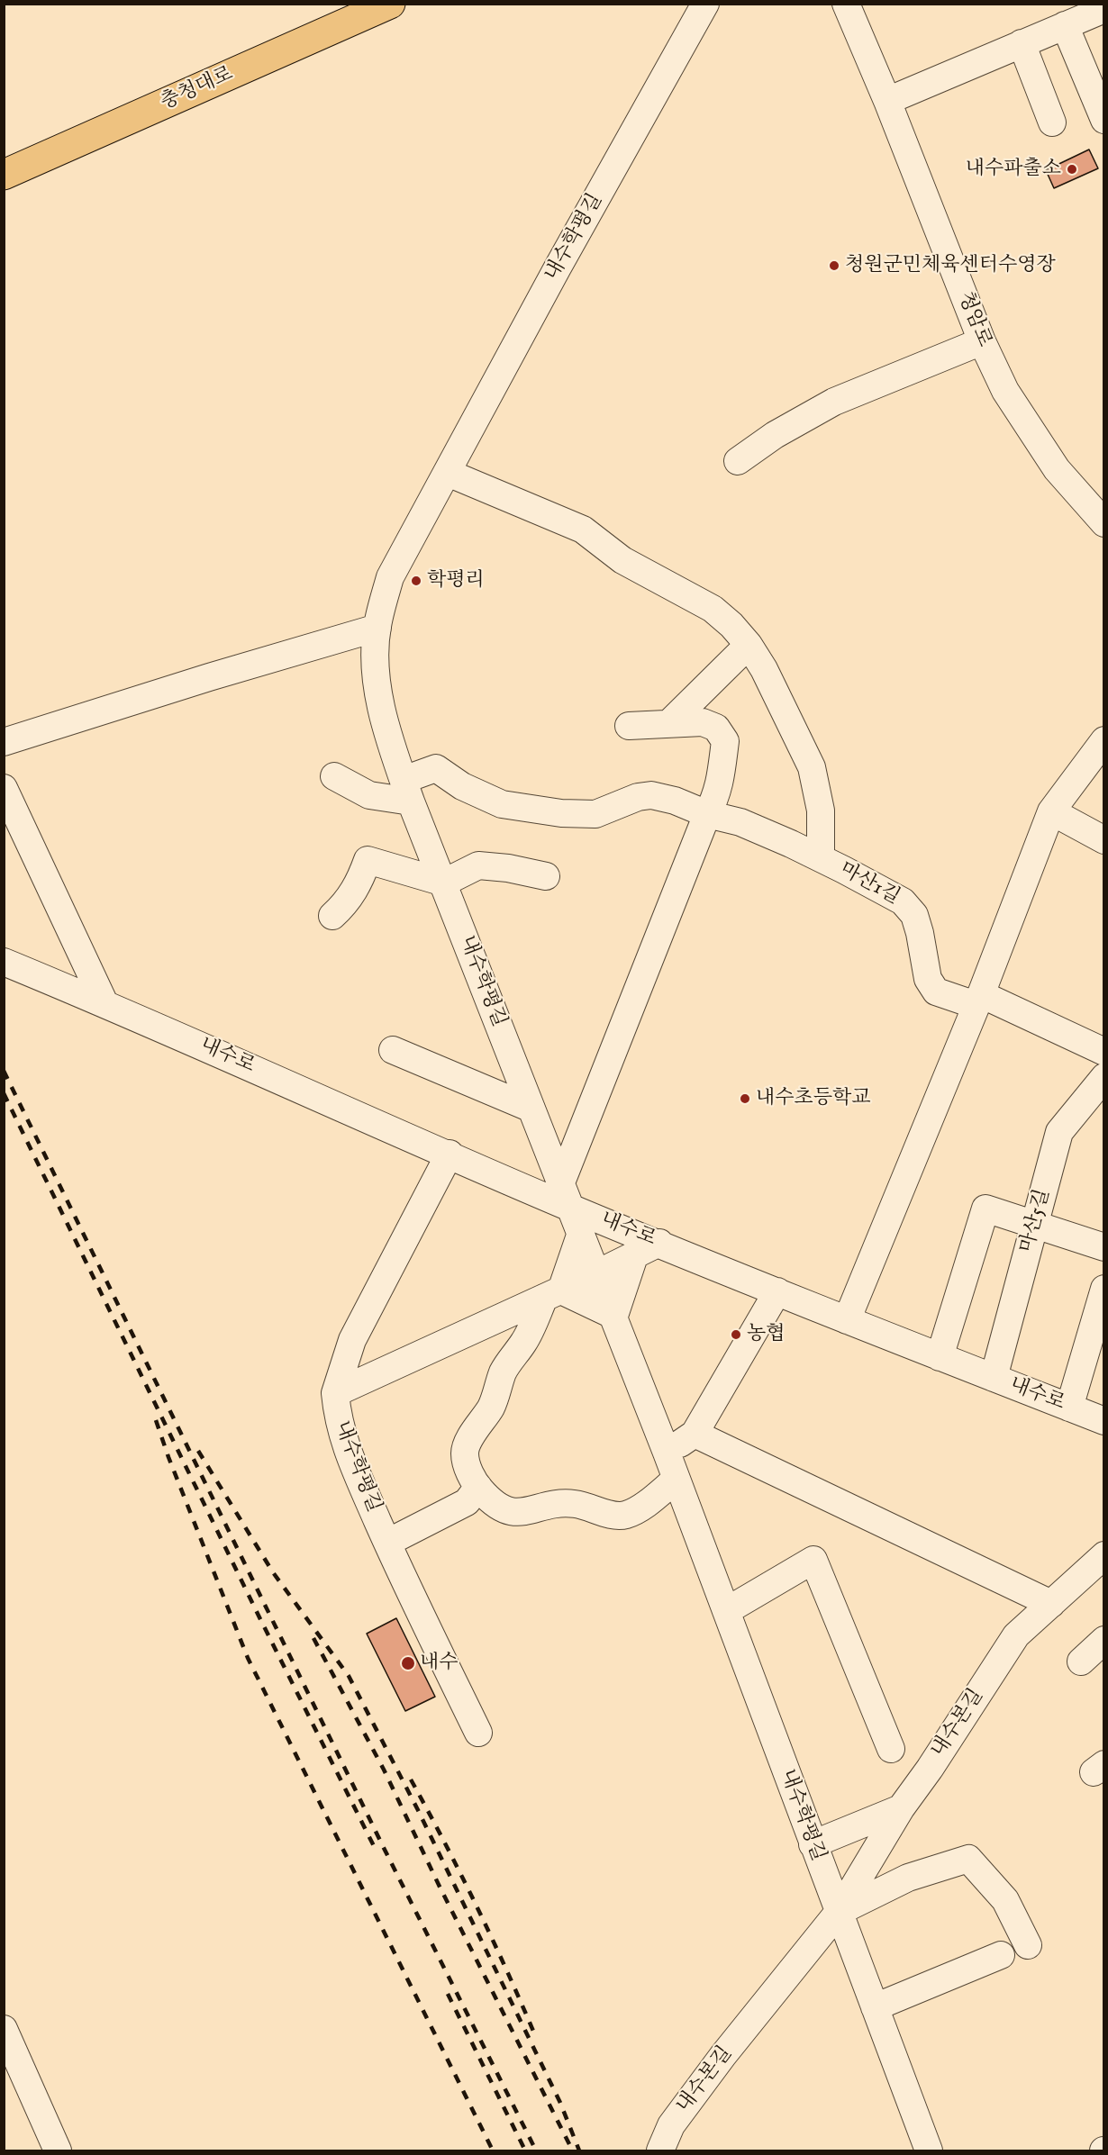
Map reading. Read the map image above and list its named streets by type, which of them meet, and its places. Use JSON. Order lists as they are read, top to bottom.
{
  "streets": {
    "main road": ["충청대로"],
    "street": [
      "내수학평길",
      "청암로",
      "마산1길",
      "내수로",
      "마산5길",
      "내수본길"
    ]
  },
  "crossings": [
    ["내수학평길", "내수로"],
    ["내수학평길", "내수본길"],
    ["내수로", "마산5길"]
  ],
  "places": [
    "내수파출소",
    "청원군민체육센터수영장",
    "학평리",
    "내수초등학교",
    "농협",
    "내수"
  ]
}
